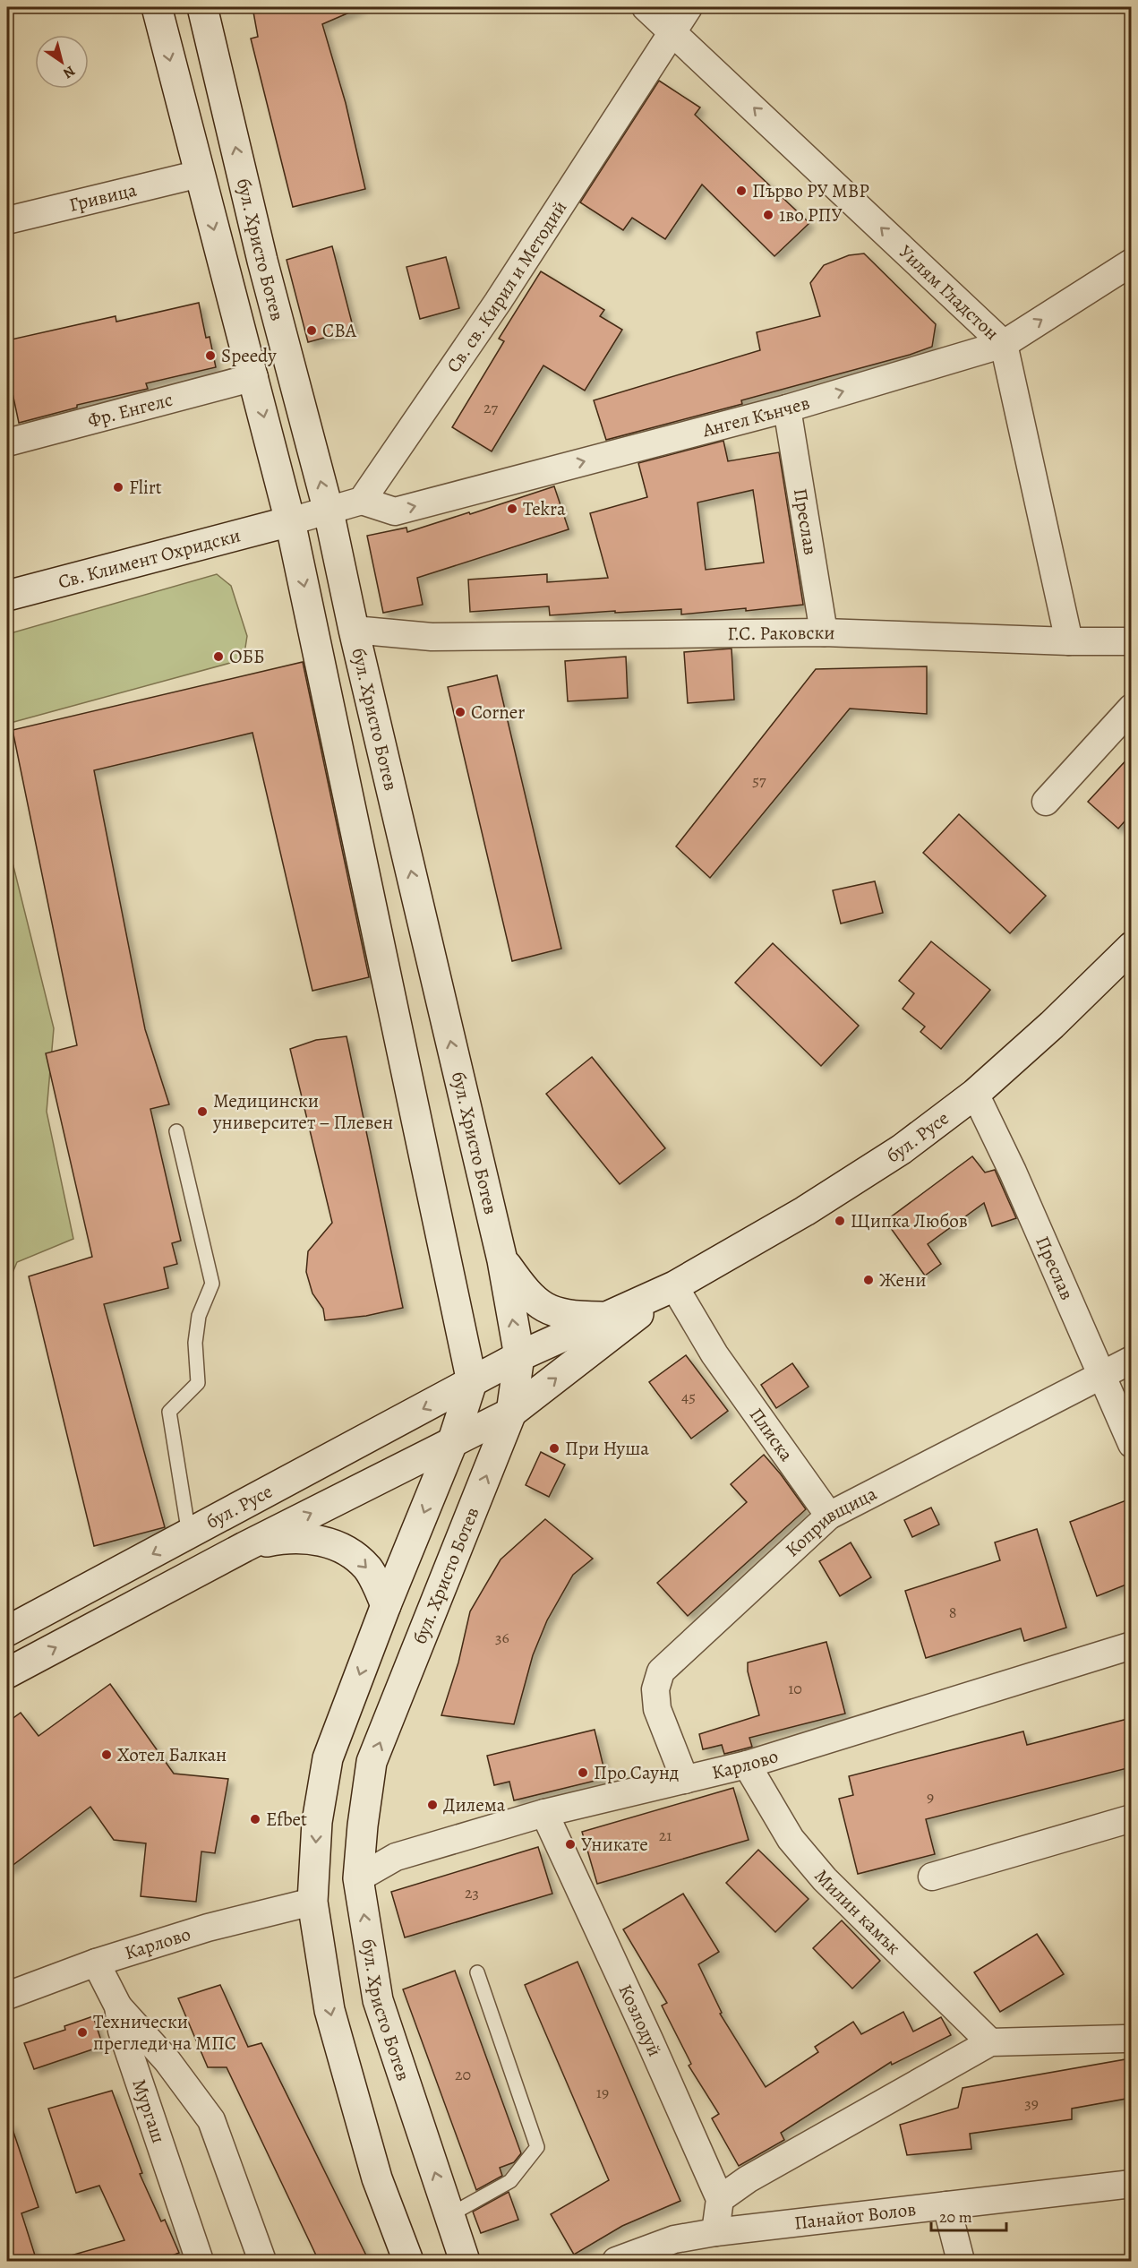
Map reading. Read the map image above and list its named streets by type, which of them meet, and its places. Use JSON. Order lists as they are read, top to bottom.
{
  "streets": {
    "main road": ["бул. Христо Ботев", "Св. Климент Охридски", "бул. Русе"],
    "street": [
      "Гривица",
      "Св. св. Кирил и Методий",
      "Уилям Гладстон",
      "Фр. Енгелс",
      "Ангел Кънчев",
      "Преслав",
      "Г.С. Раковски",
      "Плиска",
      "Копривщица",
      "Карлово",
      "Милин камък",
      "Козлодуй",
      "Мургаш",
      "Панайот Волов"
    ]
  },
  "crossings": [
    ["Гривица", "бул. Христо Ботев"],
    ["бул. Христо Ботев", "Фр. Енгелс"],
    ["бул. Христо Ботев", "Св. Климент Охридски"],
    ["бул. Христо Ботев", "Г.С. Раковски"],
    ["бул. Христо Ботев", "бул. Русе"],
    ["бул. Христо Ботев", "Карлово"],
    ["Св. св. Кирил и Методий", "Уилям Гладстон"],
    ["Св. св. Кирил и Методий", "Ангел Кънчев"],
    ["Уилям Гладстон", "Ангел Кънчев"],
    ["Уилям Гладстон", "Г.С. Раковски"],
    ["Ангел Кънчев", "Преслав"],
    ["Преслав", "Г.С. Раковски"],
    ["Преслав", "бул. Русе"],
    ["Преслав", "Копривщица"],
    ["бул. Русе", "Плиска"],
    ["Плиска", "Копривщица"],
    ["Копривщица", "Карлово"],
    ["Карлово", "Милин камък"],
    ["Карлово", "Козлодуй"],
    ["Карлово", "Мургаш"]
  ],
  "one_way": ["Уилям Гладстон", "Ангел Кънчев"],
  "places": [
    "Първо РУ МВР",
    "1во РПУ",
    "CBA",
    "Speedy",
    "Flirt",
    "Tekra",
    "ОББ",
    "Corner",
    "Медицински университет – Плевен",
    "Щипка Любов",
    "Жени",
    "При Нуша",
    "Хотел Балкан",
    "Про Саунд",
    "Дилема",
    "Efbet",
    "Уникате",
    "Технически прегледи на МПС"
  ],
  "house_numbers": [
    "27",
    "57",
    "45",
    "8",
    "36",
    "10",
    "9",
    "21",
    "23",
    "20",
    "19",
    "39"
  ],
  "scale_bar": "20 m",
  "north": "bottom right"
}
